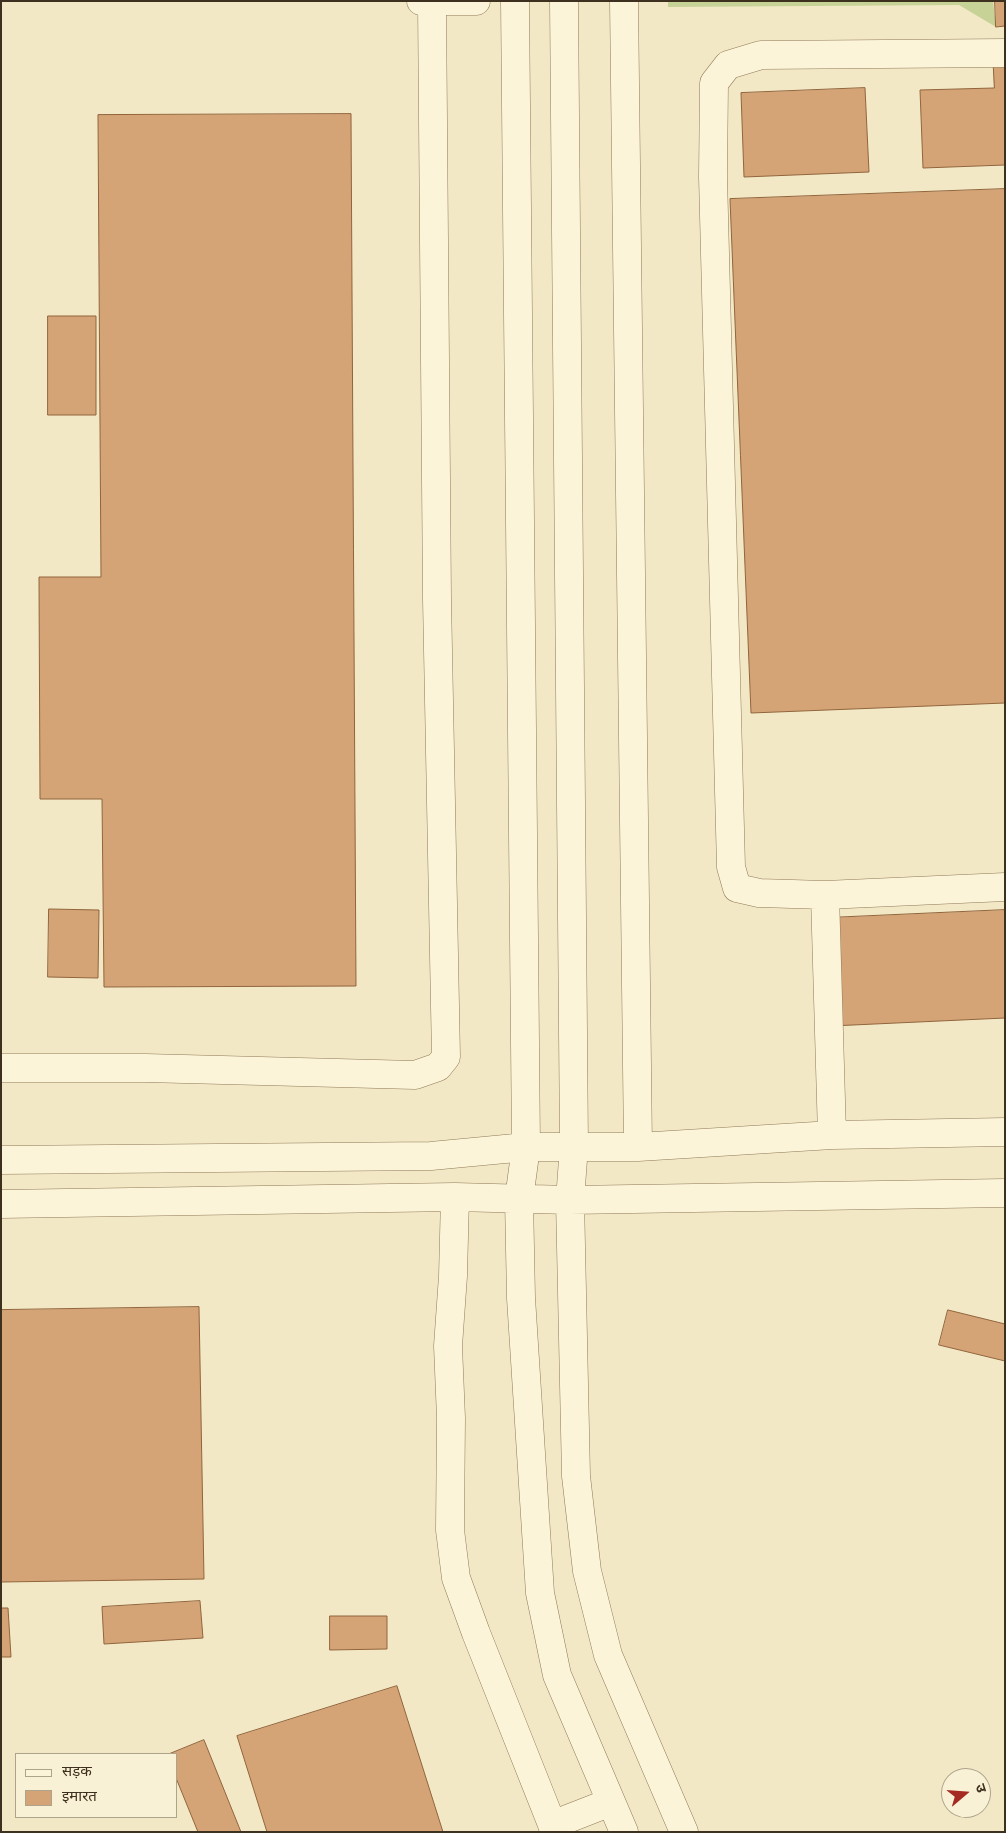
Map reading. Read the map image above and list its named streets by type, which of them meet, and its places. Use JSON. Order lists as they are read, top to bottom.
{
  "legend": ["सड़क", "इमारत"],
  "north": "right"
}
